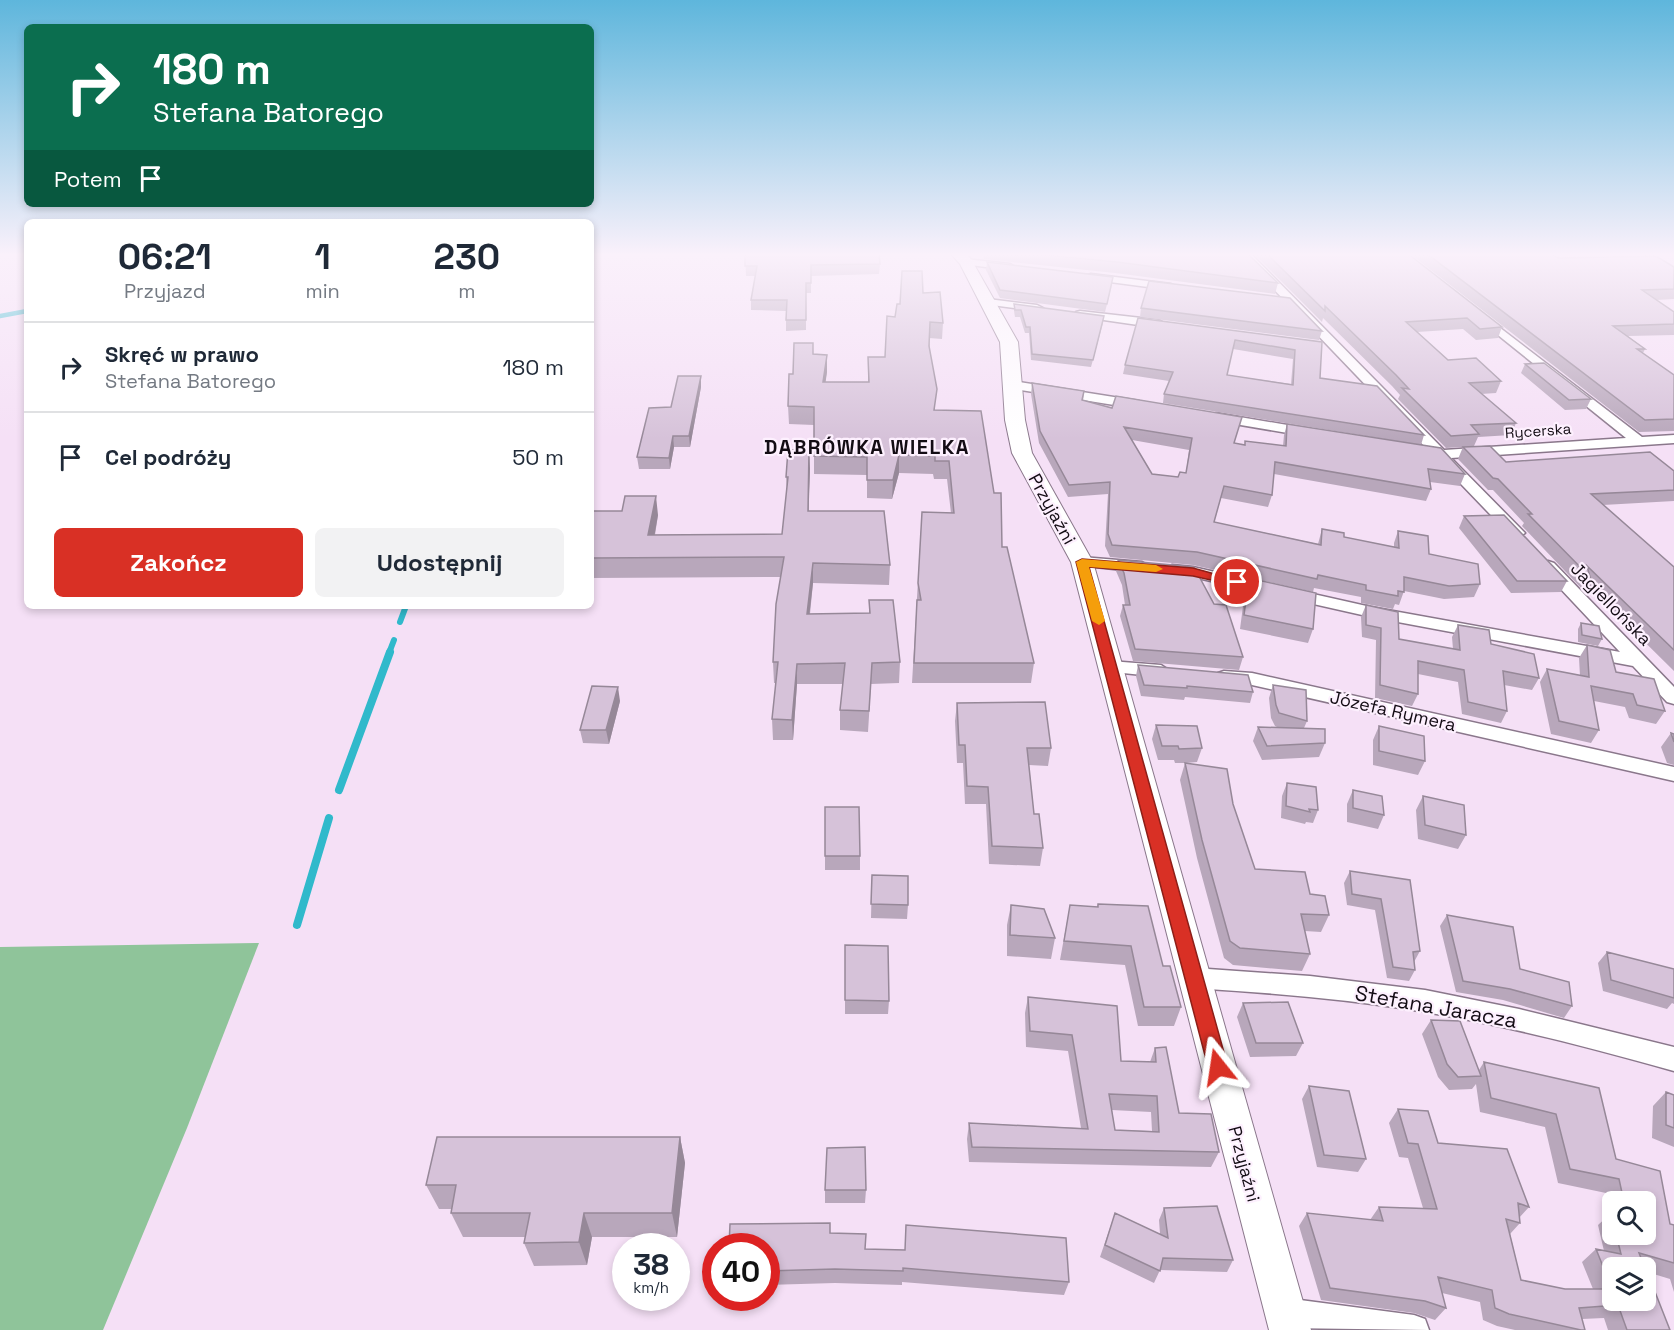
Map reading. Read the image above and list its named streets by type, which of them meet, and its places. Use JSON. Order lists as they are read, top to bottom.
{
  "streets": {
    "street": [
      "Rycerska",
      "Przyjaźni",
      "Jagiellońska",
      "Józefa Rymera",
      "Stefana Jaracza"
    ]
  },
  "crossings": [
    ["Rycerska", "Jagiellońska"],
    ["Przyjaźni", "Stefana Jaracza"]
  ],
  "districts": ["DĄBRÓWKA WIELKA"],
  "page": {
    "turn": ["180 m", "Stefana Batorego"],
    "then": "Potem",
    "eta": [
      "06:21",
      "Przyjazd",
      "1",
      "min",
      "230",
      "m"
    ],
    "list": [
      {
        "name": "Skręć w prawo",
        "note": "Stefana Batorego",
        "value": "180 m"
      },
      {
        "name": "Cel podróży",
        "value": "50 m"
      }
    ],
    "buttons": ["Zakończ", "Udostępnij"],
    "speed": "38 km/h",
    "limit": "40"
  }
}
